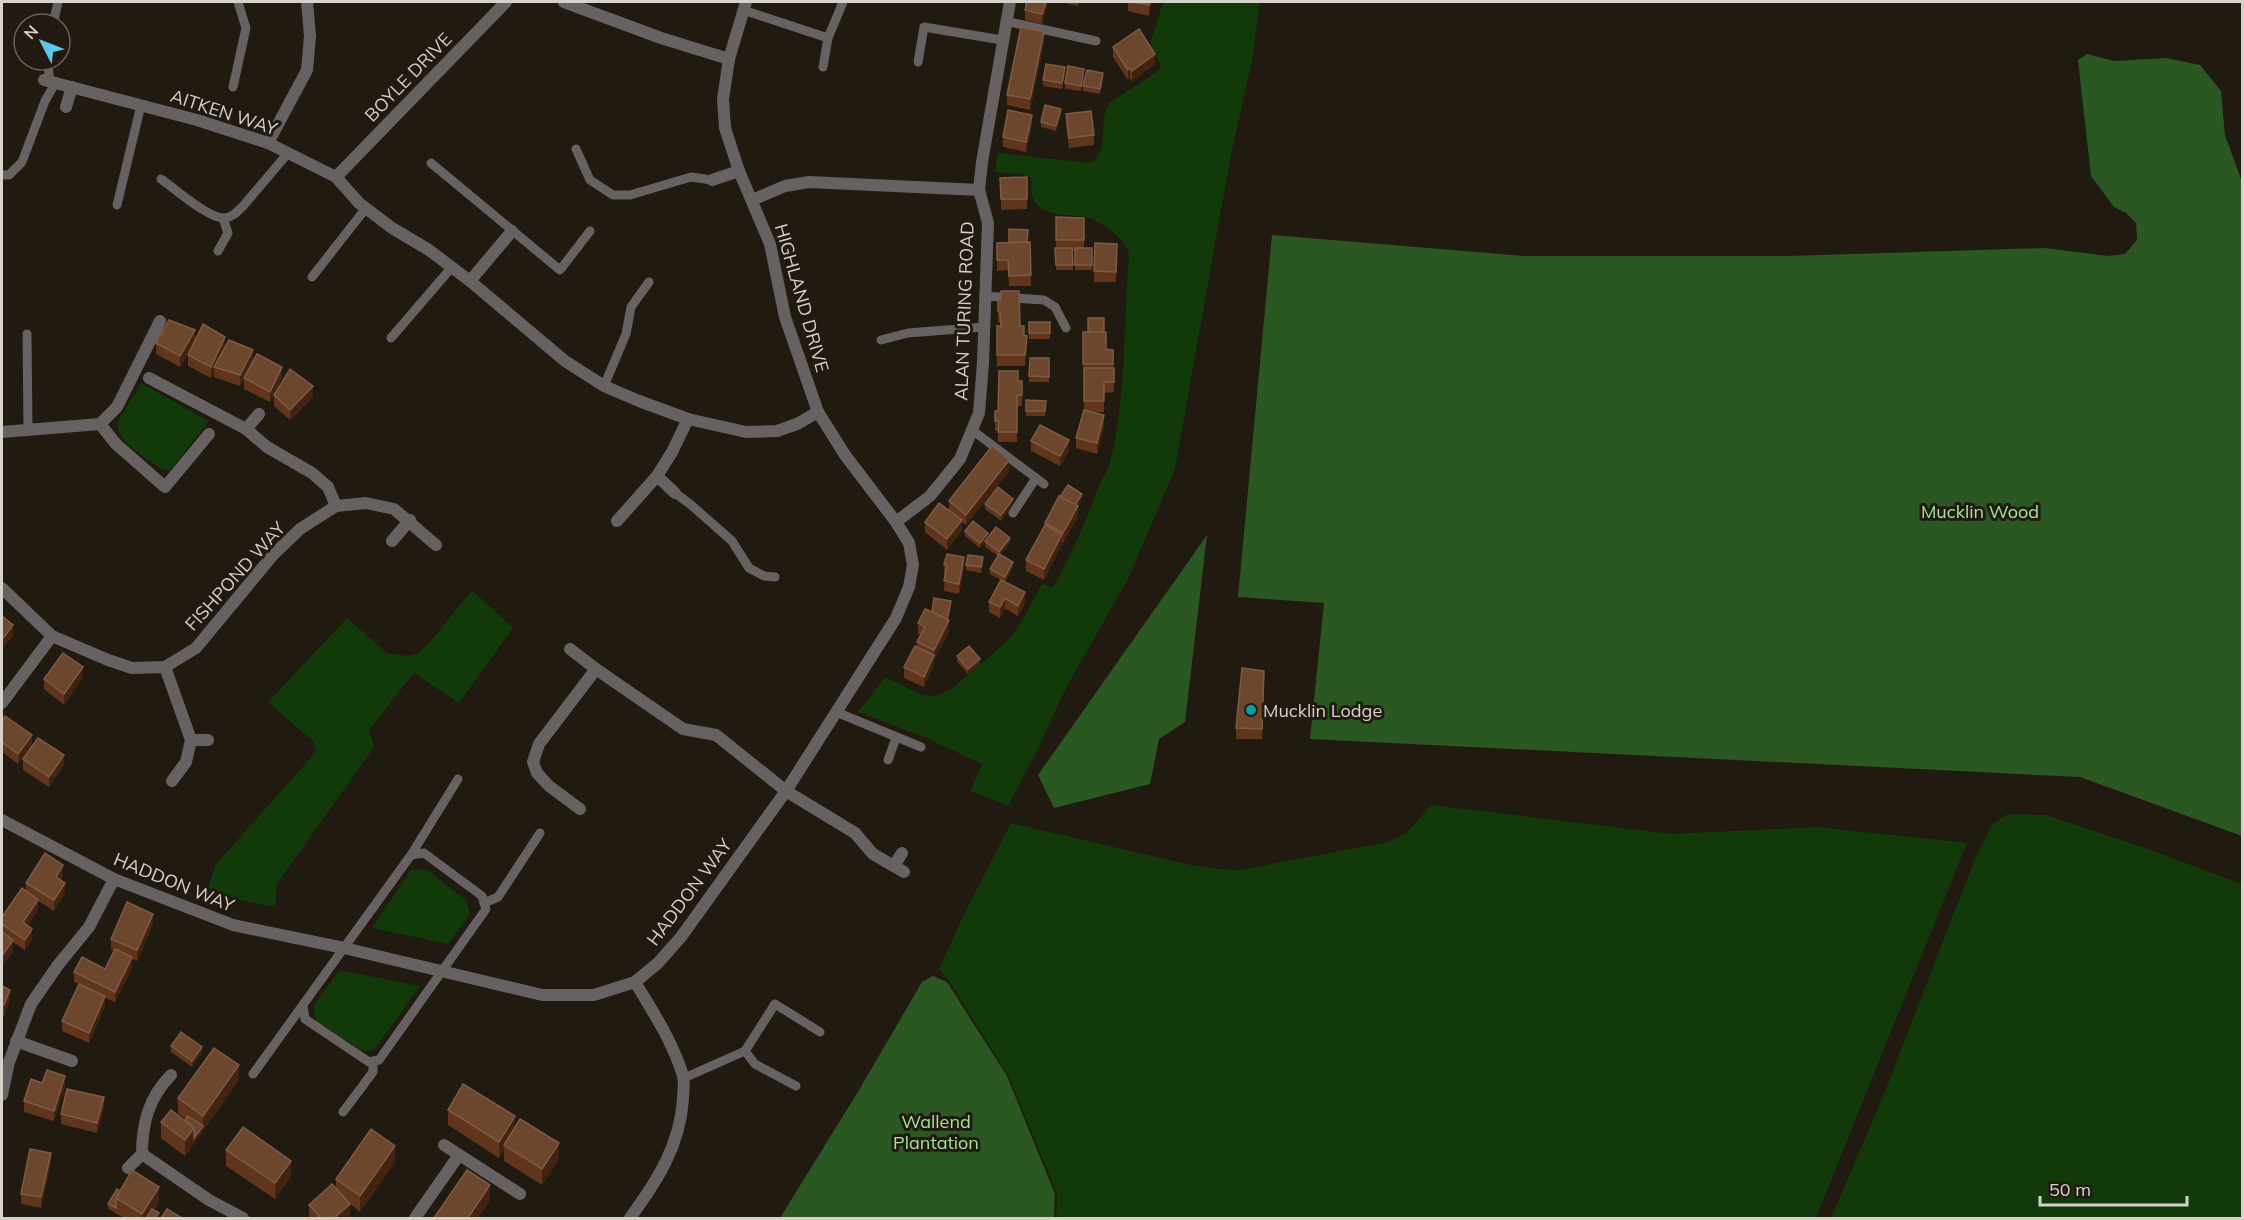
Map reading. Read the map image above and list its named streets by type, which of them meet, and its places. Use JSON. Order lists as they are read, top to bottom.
{
  "streets": {
    "street": [
      "BOYLE DRIVE",
      "AITKEN WAY",
      "HIGHLAND DRIVE",
      "ALAN TURING ROAD",
      "FISHPOND WAY",
      "HADDON WAY"
    ]
  },
  "crossings": [
    ["BOYLE DRIVE", "AITKEN WAY"],
    ["AITKEN WAY", "HIGHLAND DRIVE"],
    ["HIGHLAND DRIVE", "ALAN TURING ROAD"],
    ["HIGHLAND DRIVE", "HADDON WAY"]
  ],
  "parks": ["Mucklin Wood", "Wallend Plantation"],
  "places": ["Mucklin Lodge"],
  "scale_bar": "50 m",
  "north": "top left"
}
